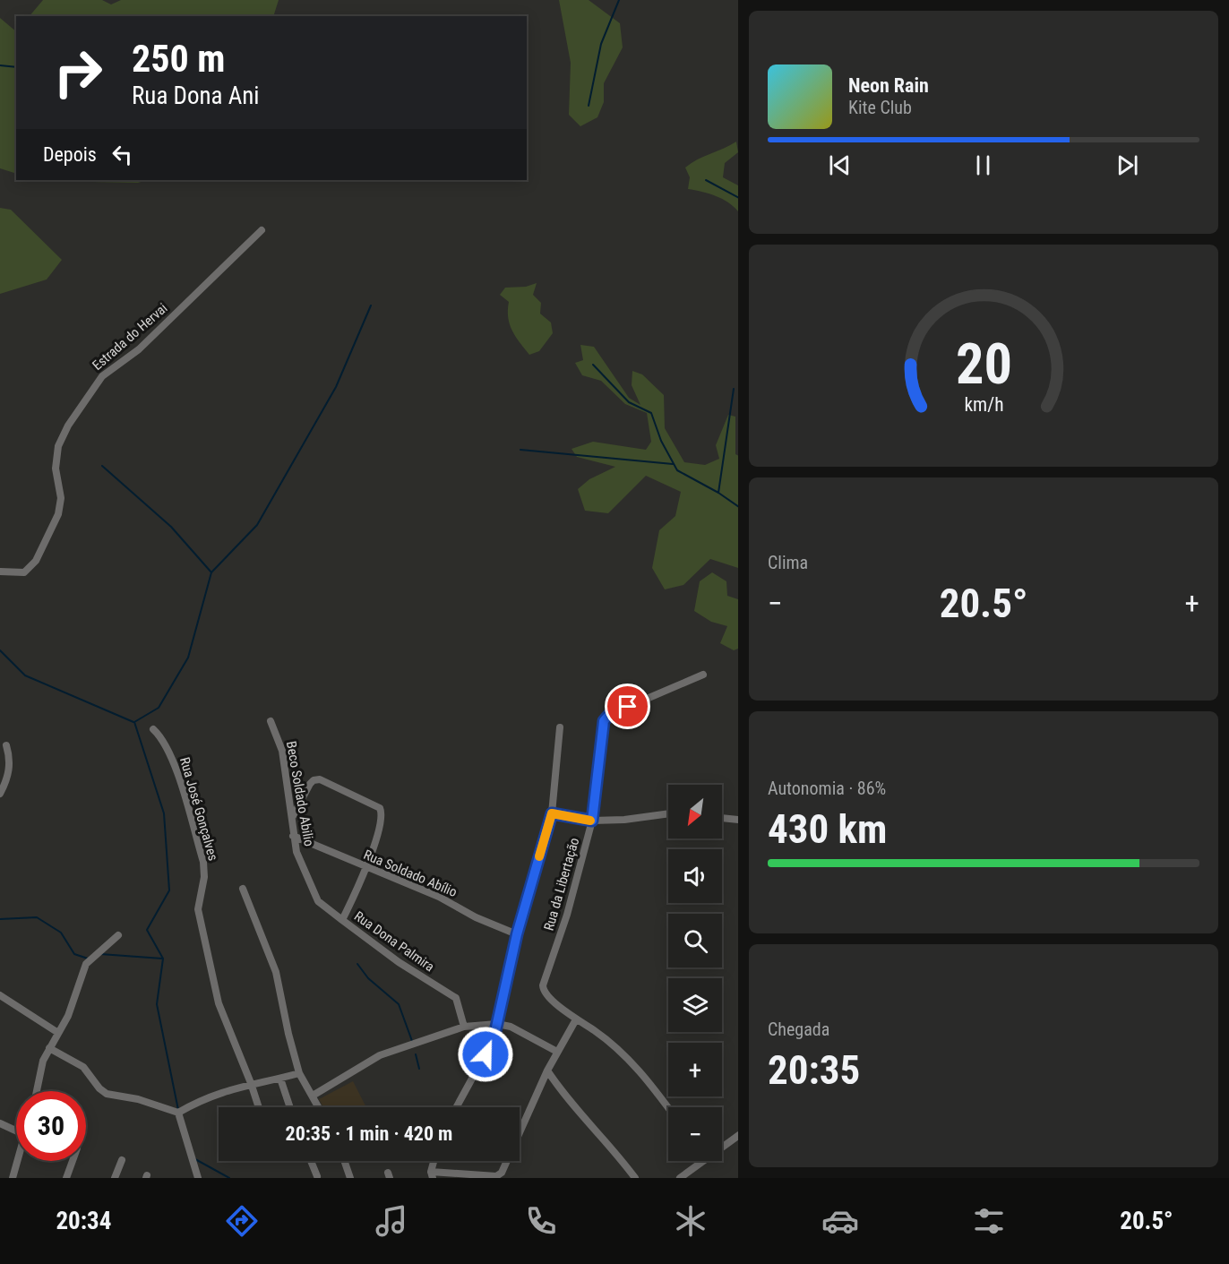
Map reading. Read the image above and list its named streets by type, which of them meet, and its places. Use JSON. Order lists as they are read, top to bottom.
{
  "streets": {
    "street": [
      "Estrada do Hervai",
      "Beco Soldado Abilio",
      "Rua José Gonçalves",
      "Rua Soldado Abílio",
      "Rua da Libertação",
      "Rua Dona Palmira"
    ]
  },
  "crossings": [
    ["Beco Soldado Abilio", "Rua Soldado Abílio"],
    ["Beco Soldado Abilio", "Rua Dona Palmira"],
    ["Rua Soldado Abílio", "Rua Dona Palmira"]
  ],
  "north": "bottom left",
  "page": {
    "turn": ["250 m", "Rua Dona Ani"],
    "song": ["Neon Rain", "Kite Club"],
    "then": "Depois",
    "tile": [
      "Clima",
      ["Autonomia · 86%", "430 km"],
      ["Chegada", "20:35"]
    ],
    "heat": ["−", "20.5°", "+"],
    "map_buttons": ["+", "−"],
    "limit": "30",
    "trip": "20:35 · 1 min · 420 m",
    "tabs": ["20:34", "20.5°"],
    "gauge": ["20", "km/h"]
  }
}
